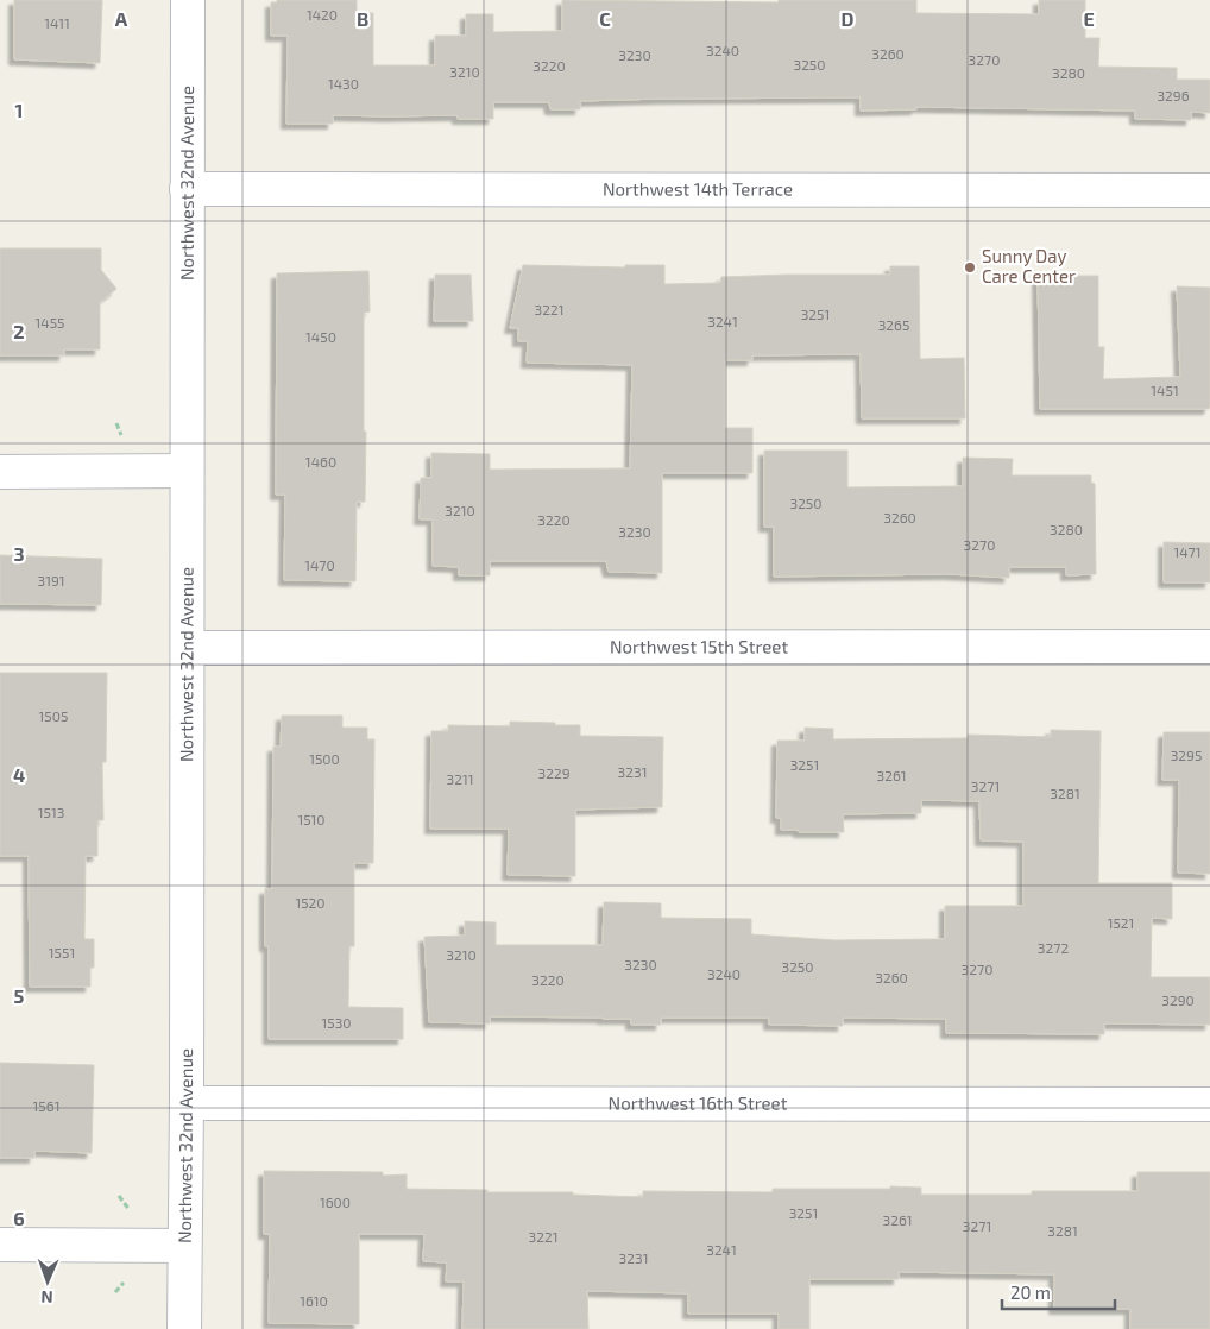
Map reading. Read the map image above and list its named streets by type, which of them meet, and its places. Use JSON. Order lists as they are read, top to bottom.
{
  "streets": {
    "street": [
      "Northwest 32nd Avenue",
      "Northwest 14th Terrace",
      "Northwest 15th Street",
      "Northwest 16th Street"
    ]
  },
  "crossings": [
    ["Northwest 32nd Avenue", "Northwest 14th Terrace"],
    ["Northwest 32nd Avenue", "Northwest 15th Street"],
    ["Northwest 32nd Avenue", "Northwest 16th Street"]
  ],
  "places": ["Sunny Day Care Center"],
  "house_numbers": [
    "1420",
    "1411",
    "3240",
    "3260",
    "3230",
    "3270",
    "3250",
    "3220",
    "3210",
    "3280",
    "1430",
    "3296",
    "3221",
    "3251",
    "3241",
    "1455",
    "3265",
    "1450",
    "1451",
    "1460",
    "3250",
    "3210",
    "3260",
    "3220",
    "3280",
    "3230",
    "3270",
    "1471",
    "1470",
    "3191",
    "1505",
    "3295",
    "1500",
    "3251",
    "3231",
    "3229",
    "3261",
    "3211",
    "3271",
    "3281",
    "1513",
    "1510",
    "1520",
    "1521",
    "3272",
    "1551",
    "3210",
    "3230",
    "3250",
    "3270",
    "3240",
    "3260",
    "3220",
    "3290",
    "1530",
    "1561",
    "1600",
    "3251",
    "3261",
    "3271",
    "3281",
    "3221",
    "3241",
    "3231",
    "1610"
  ],
  "scale_bar": "20 m",
  "north": "bottom",
  "grid": {
    "columns": [
      "A",
      "B",
      "C",
      "D",
      "E"
    ],
    "rows": [
      "1",
      "2",
      "3",
      "4",
      "5",
      "6"
    ]
  }
}
